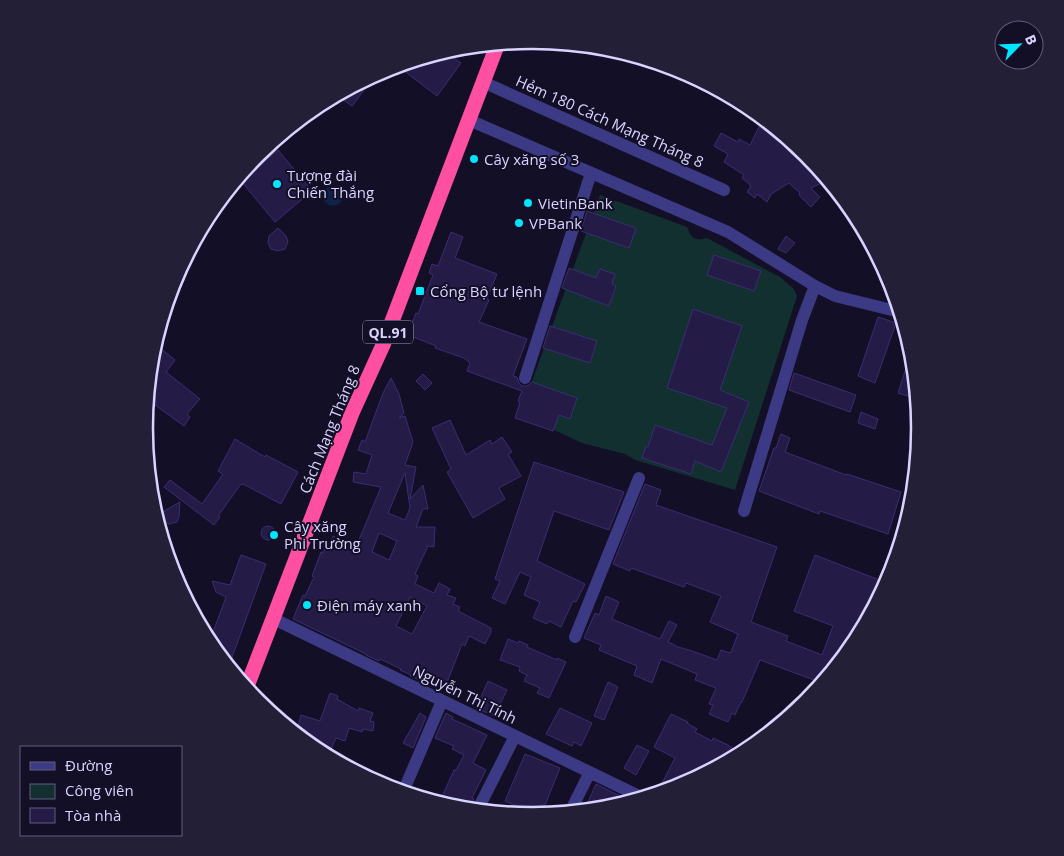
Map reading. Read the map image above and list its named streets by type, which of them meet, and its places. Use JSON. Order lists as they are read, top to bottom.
{
  "streets": {
    "highway": ["QL.91", "Cách Mạng Tháng 8"],
    "street": ["Hẻm 180 Cách Mạng Tháng 8", "Nguyễn Thị Tính"]
  },
  "crossings": [
    ["Hẻm 180 Cách Mạng Tháng 8", "Cách Mạng Tháng 8"],
    ["Cách Mạng Tháng 8", "Nguyễn Thị Tính"]
  ],
  "places": {
    "other": [
      "Cây xăng số 3",
      "Tượng đài Chiến Thắng",
      "VietinBank",
      "VPBank",
      "Cây xăng Phi Trường",
      "Điện máy xanh"
    ],
    "transit": ["Cổng Bộ tư lệnh"]
  },
  "legend": ["Đường", "Công viên", "Tòa nhà"],
  "north": "top right"
}
